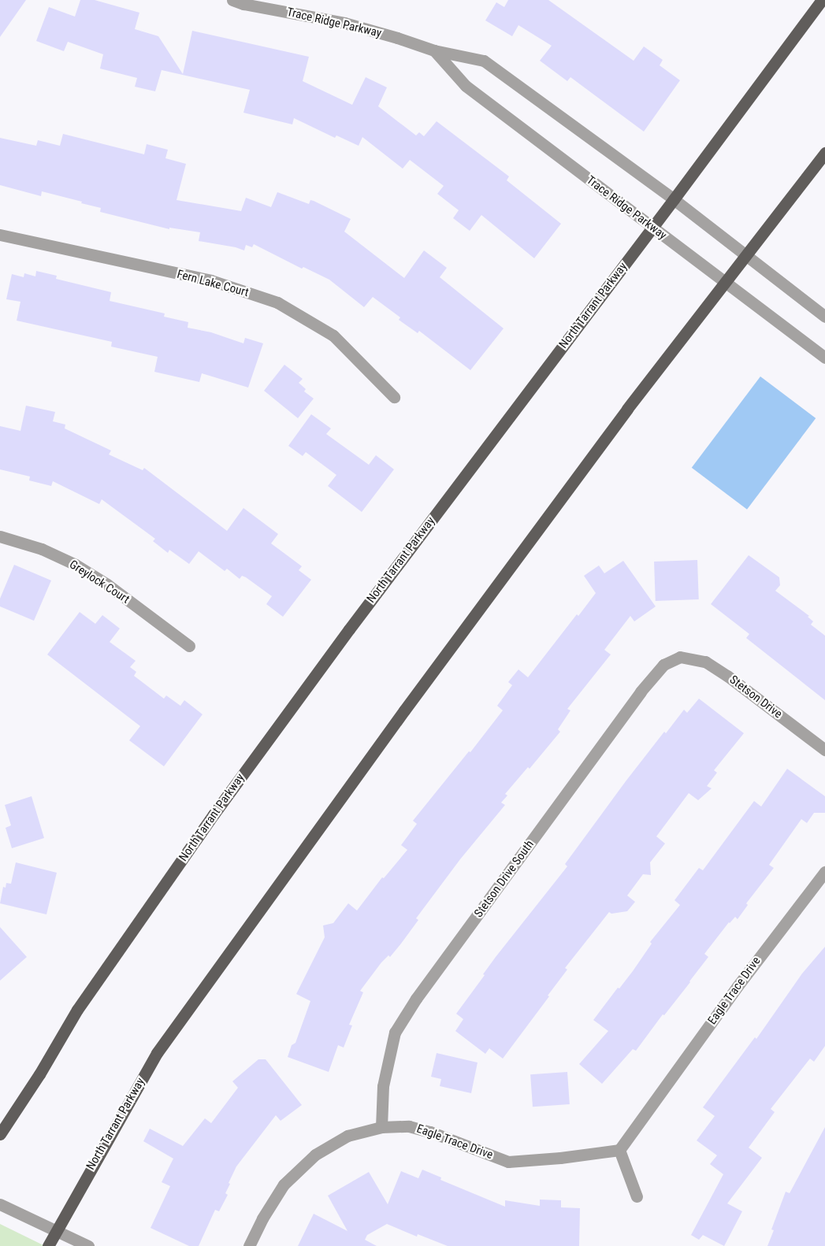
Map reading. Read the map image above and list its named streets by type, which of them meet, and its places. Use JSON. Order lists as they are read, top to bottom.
{
  "streets": {
    "main road": ["North Tarrant Parkway"],
    "street": [
      "Trace Ridge Parkway",
      "Fern Lake Court",
      "Greylock Court",
      "Stetson Drive",
      "Stetson Drive South",
      "Eagle Trace Drive"
    ]
  },
  "crossings": [
    ["Trace Ridge Parkway", "North Tarrant Parkway"],
    ["Stetson Drive", "Stetson Drive South"],
    ["Stetson Drive South", "Eagle Trace Drive"]
  ]
}
